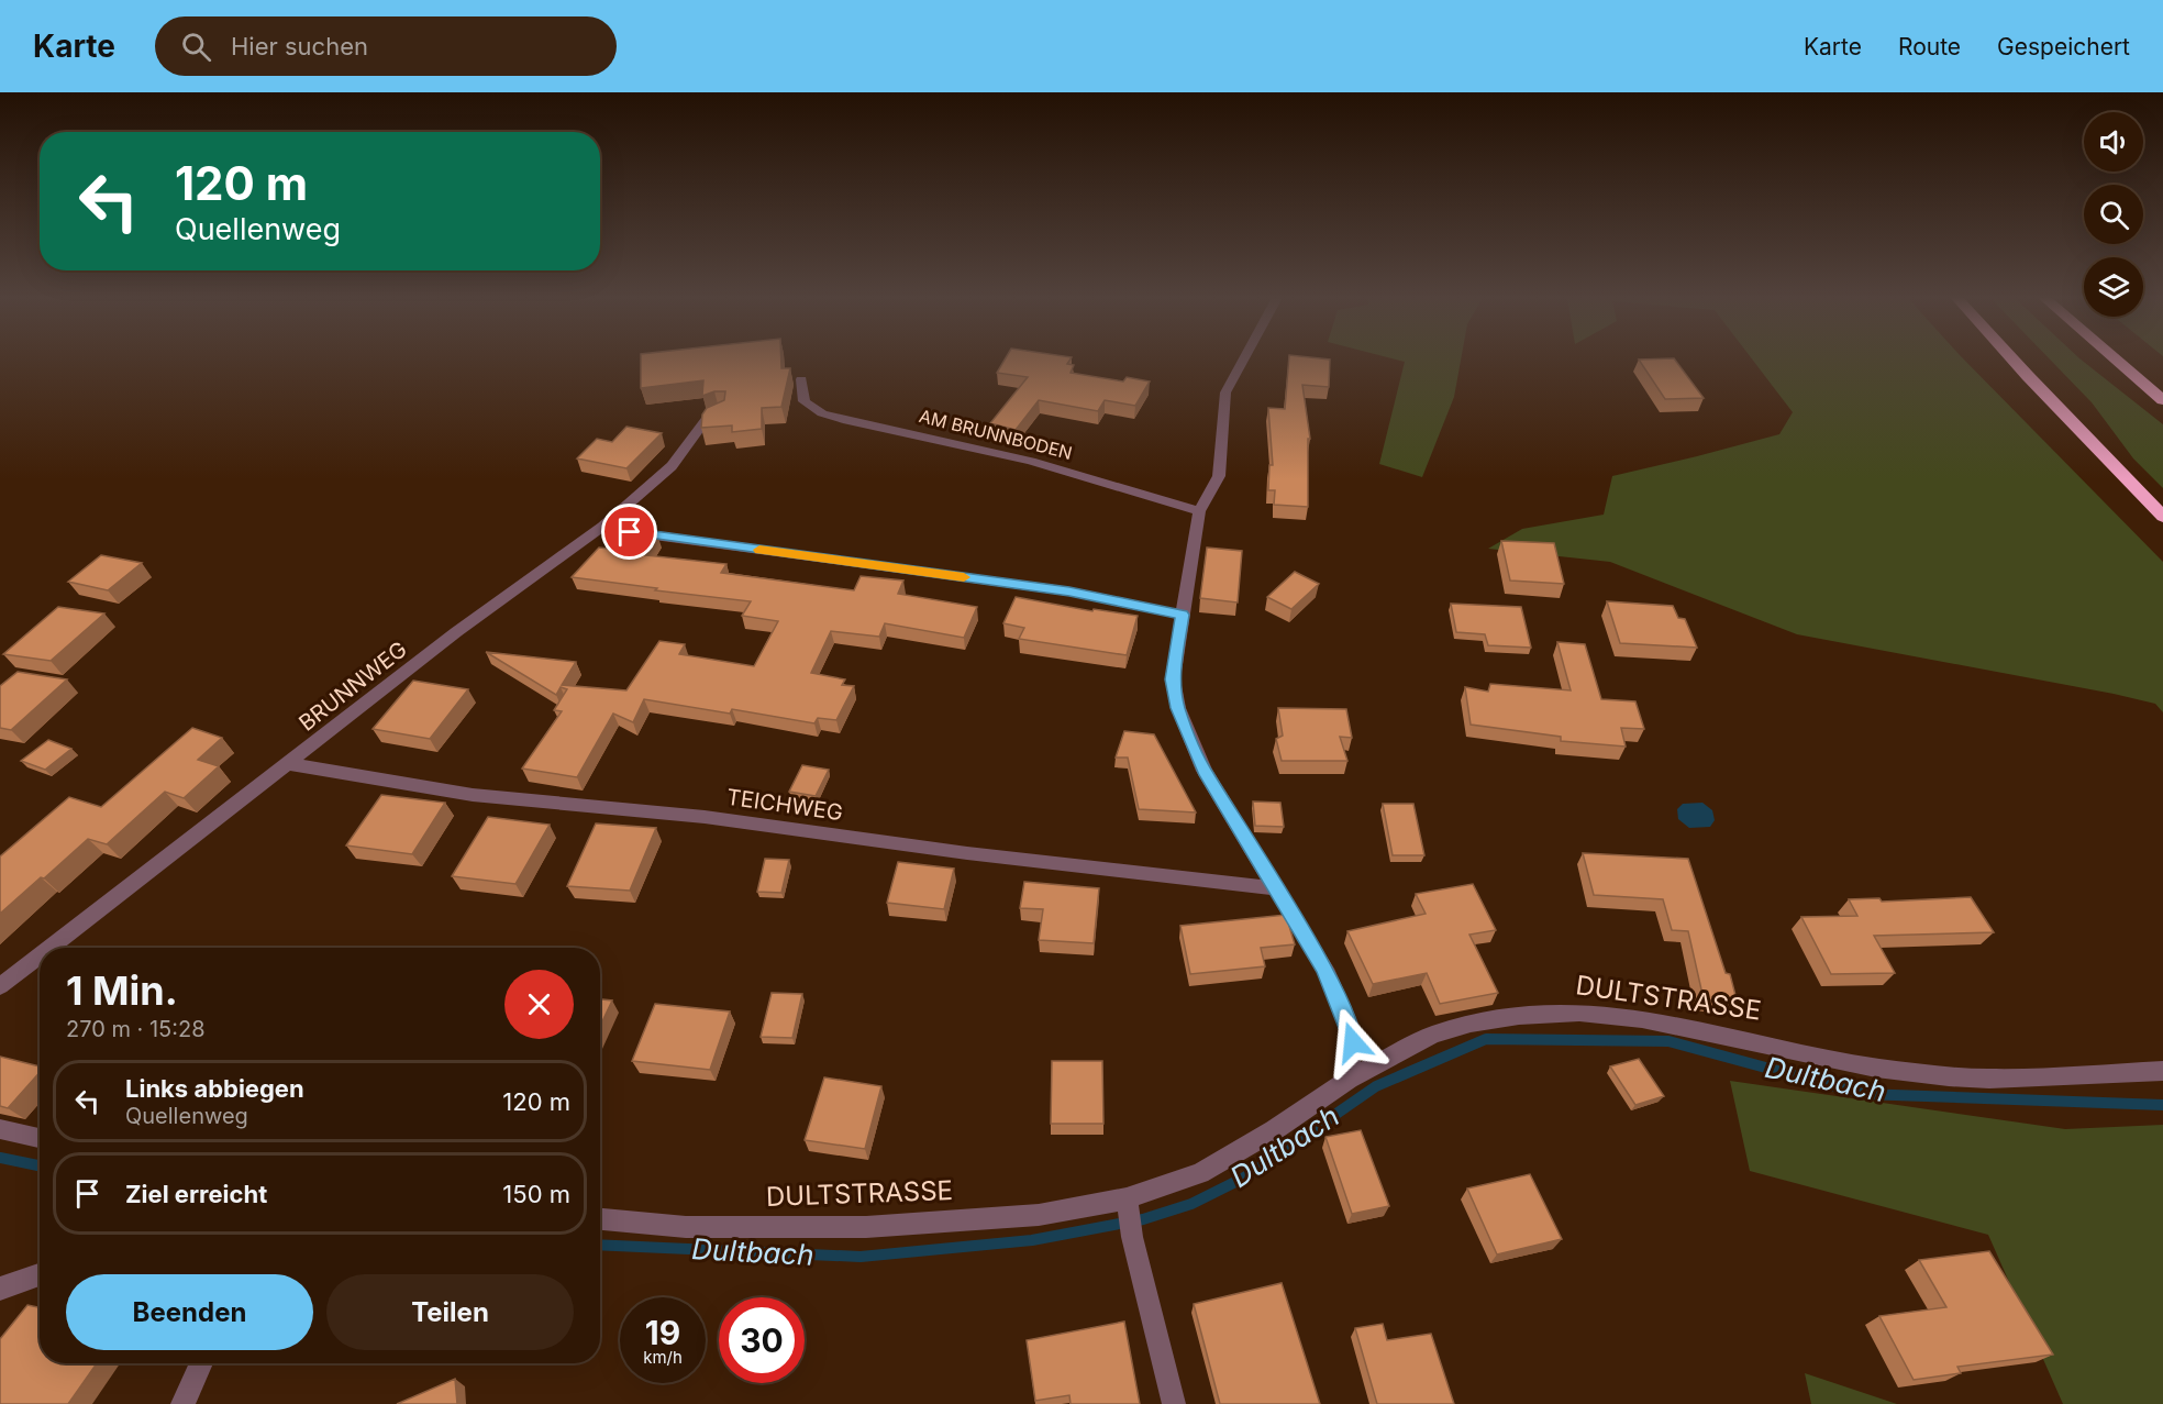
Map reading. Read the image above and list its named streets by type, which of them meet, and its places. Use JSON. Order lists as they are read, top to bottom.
{
  "streets": {
    "street": [
      "AM BRUNNBODEN",
      "BRUNNWEG",
      "TEICHWEG",
      "DULTSTRASSE"
    ]
  },
  "crossings": [
    ["BRUNNWEG", "TEICHWEG"]
  ],
  "water": ["Dultbach"],
  "page": {
    "header": "Karte",
    "search": "Hier suchen",
    "nav": ["Karte", "Route", "Gespeichert"],
    "turn": ["120 m", "Quellenweg"],
    "heading": ["1 Min.", "270 m · 15:28"],
    "list": [
      {
        "name": "Links abbiegen",
        "note": "Quellenweg",
        "value": "120 m"
      },
      {
        "name": "Ziel erreicht",
        "value": "150 m"
      }
    ],
    "buttons": ["Beenden", "Teilen"],
    "speed": "19 km/h",
    "limit": "30"
  }
}
